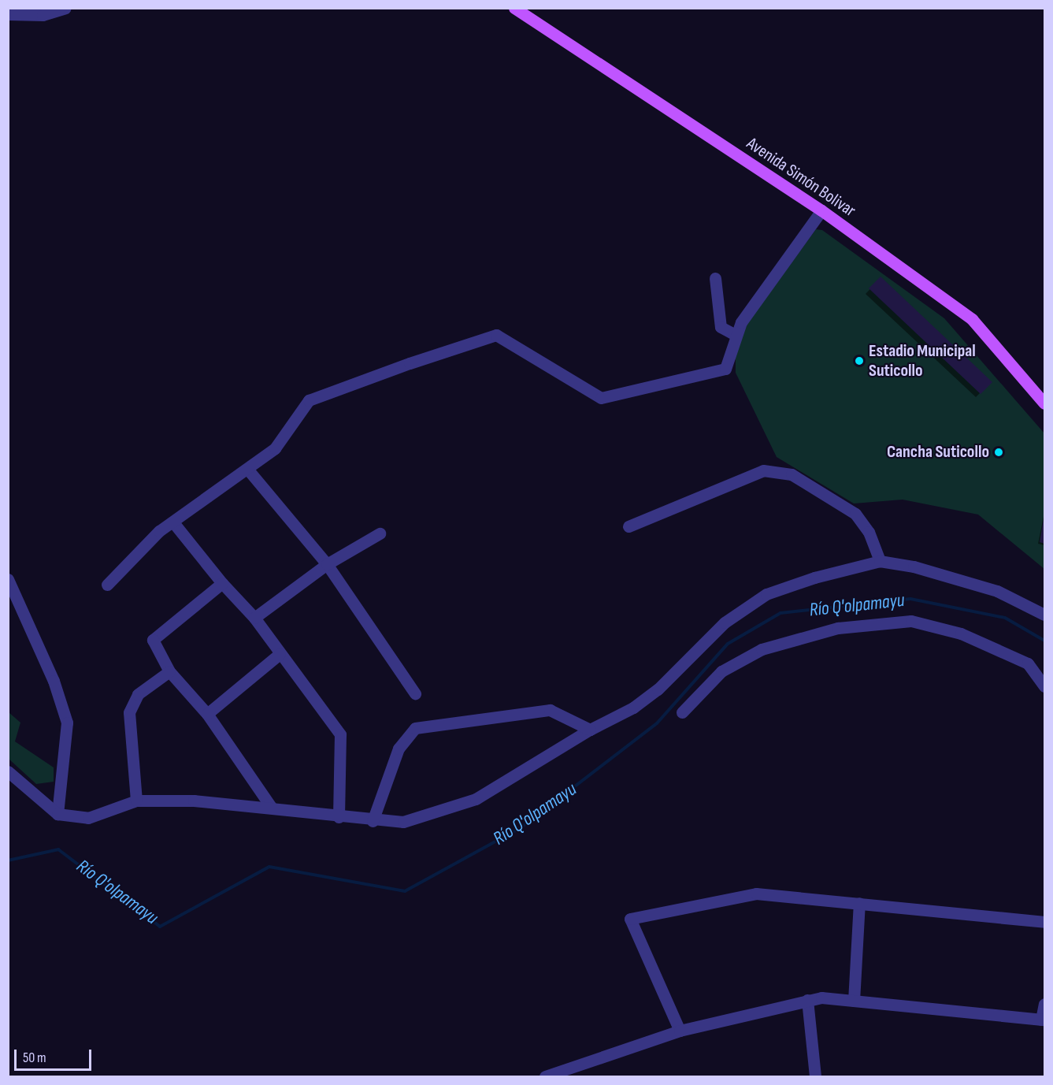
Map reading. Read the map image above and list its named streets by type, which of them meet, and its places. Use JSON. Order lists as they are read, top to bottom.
{
  "streets": {
    "main road": ["Avenida Simón Bolivar"]
  },
  "water": ["Río Q'olpamayu"],
  "places": ["Estadio Municipal Suticollo", "Cancha Suticollo"],
  "scale_bar": "50 m"
}
